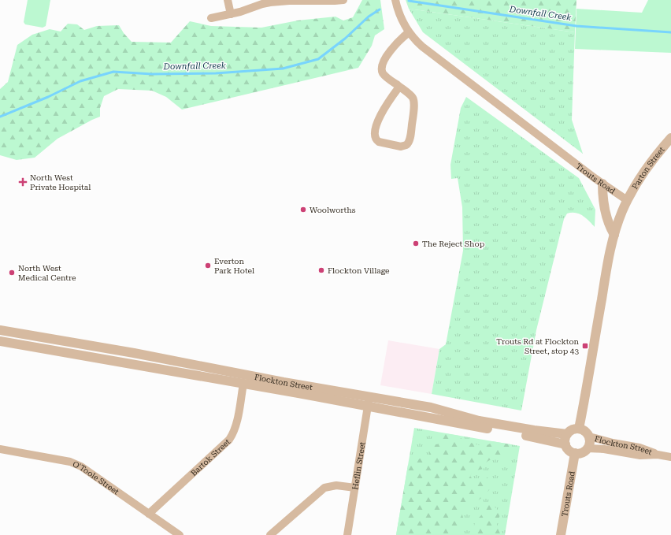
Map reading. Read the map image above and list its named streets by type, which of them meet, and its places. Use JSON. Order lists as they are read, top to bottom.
{
  "streets": {
    "street": [
      "Parton Street",
      "Trouts Road",
      "Flockton Street",
      "Bartok Street",
      "Heflin Street",
      "O'Toole Street"
    ]
  },
  "crossings": [
    ["Parton Street", "Trouts Road"],
    ["Trouts Road", "Flockton Street"],
    ["Flockton Street", "Bartok Street"],
    ["Flockton Street", "Heflin Street"],
    ["Bartok Street", "O'Toole Street"]
  ],
  "water": ["Downfall Creek"],
  "places": {
    "health": ["North West Private Hospital"],
    "other": [
      "Woolworths",
      "The Reject Shop",
      "Everton Park Hotel",
      "Flockton Village",
      "North West Medical Centre"
    ],
    "transit": ["Trouts Rd at Flockton Street, stop 43"]
  }
}
